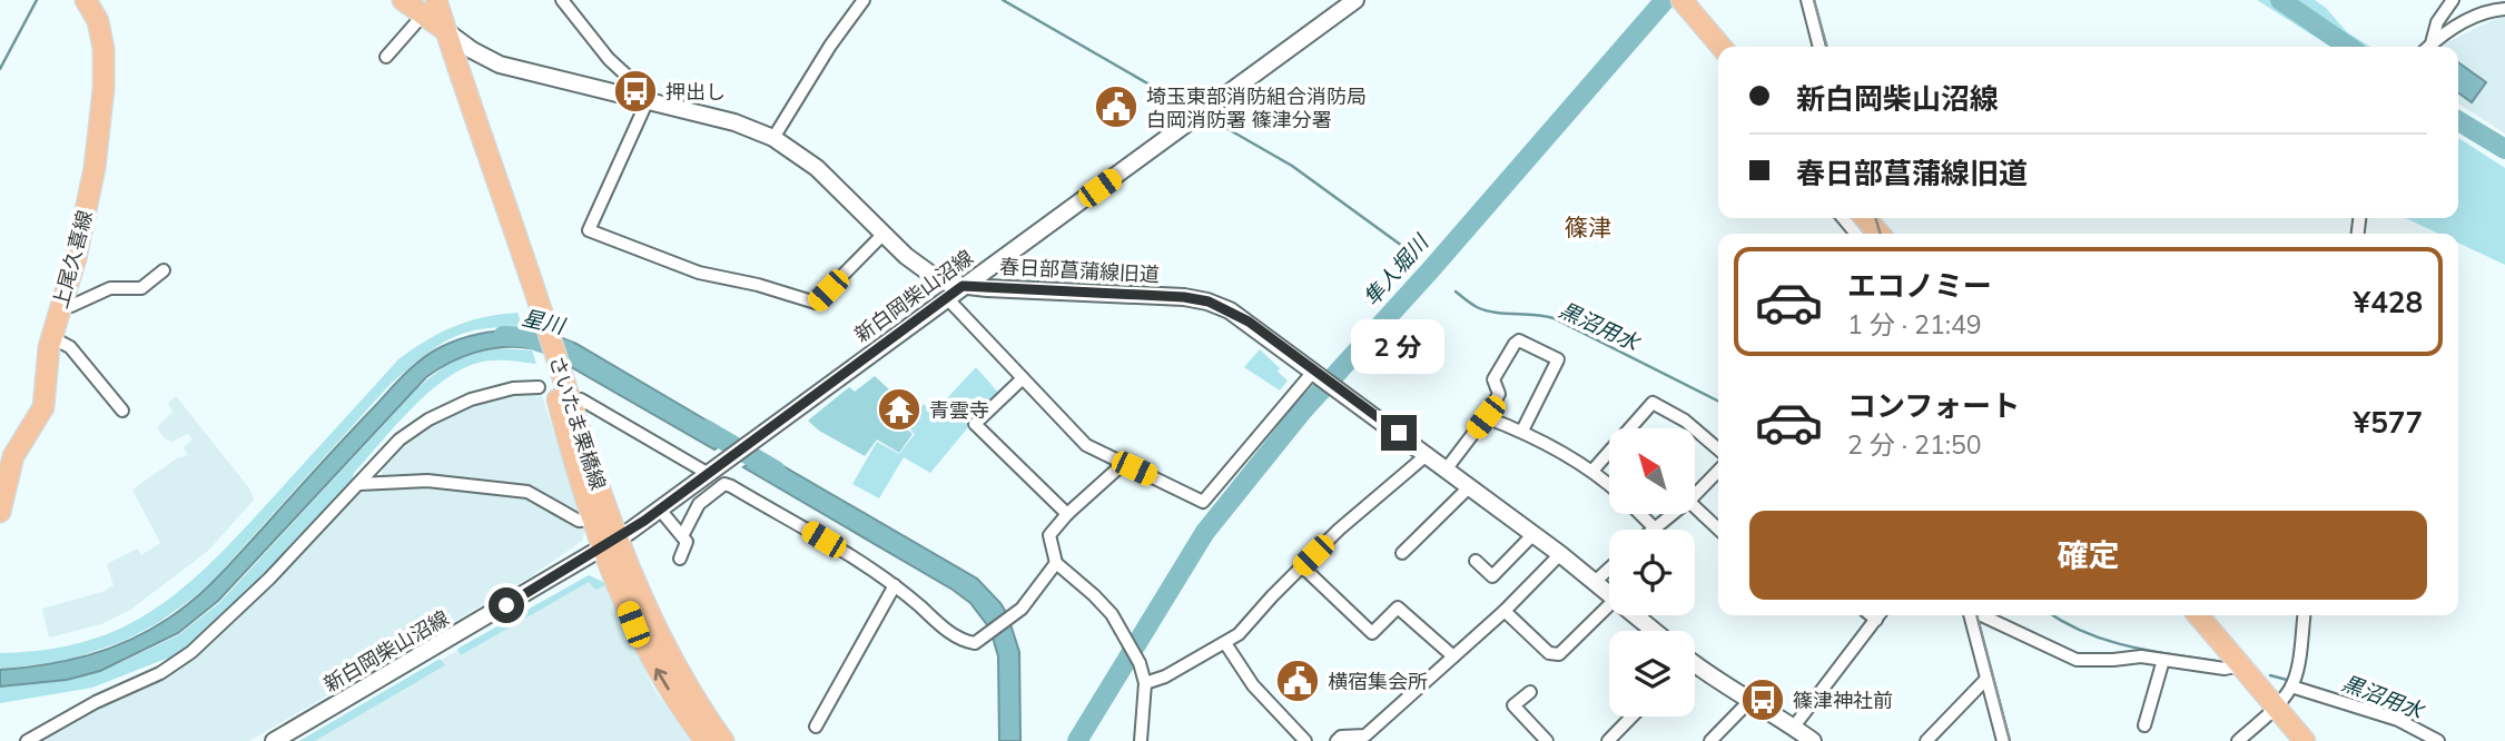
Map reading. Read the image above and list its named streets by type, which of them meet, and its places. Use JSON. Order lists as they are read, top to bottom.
{
  "streets": {
    "main road": ["上尾久喜線", "さいたま栗橋線"],
    "street": ["春日部菖蒲線旧道", "新白岡柴山沼線"]
  },
  "crossings": [
    ["春日部菖蒲線旧道", "新白岡柴山沼線"],
    ["春日部菖蒲線旧道", "さいたま栗橋線"],
    ["新白岡柴山沼線", "さいたま栗橋線"]
  ],
  "districts": ["篠津"],
  "water": ["隼人堀川", "星川", "黒沼用水"],
  "places": {
    "bus stop": ["押出し", "篠津神社前"],
    "public building": ["埼玉東部消防組合消防局 白岡消防署 篠津分署", "横宿集会所"],
    "temple": ["青雲寺"]
  },
  "north": "top left",
  "page": {
    "banner": ["新白岡柴山沼線", "春日部菖蒲線旧道"],
    "list": [
      {
        "name": "エコノミー",
        "note": "1 分 · 21:49",
        "value": "¥428"
      },
      {
        "name": "コンフォート",
        "note": "2 分 · 21:50",
        "value": "¥577"
      }
    ],
    "bubble": "2 分",
    "buttons": "確定"
  }
}
